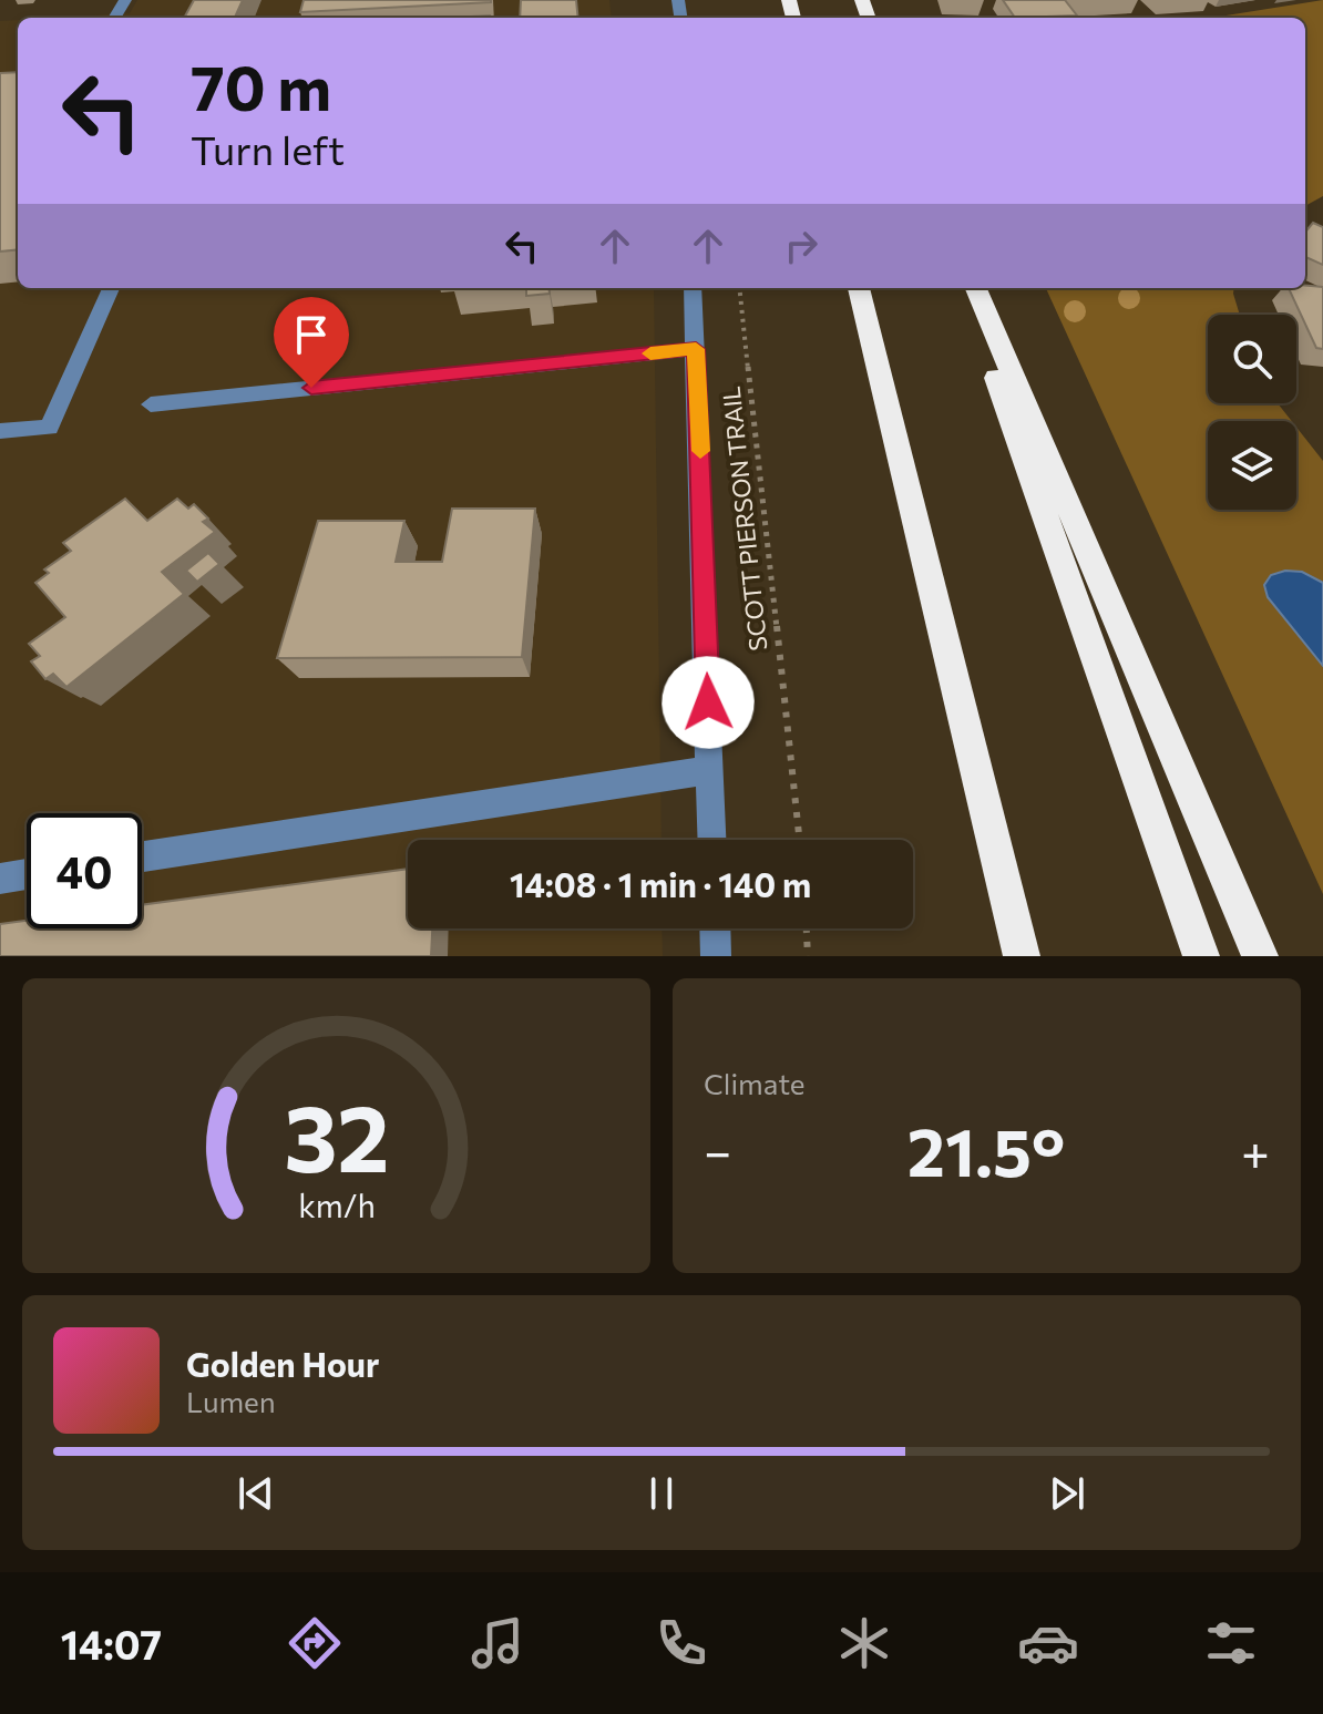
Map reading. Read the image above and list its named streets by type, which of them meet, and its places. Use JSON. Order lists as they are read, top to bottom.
{
  "streets": {
    "path": ["SCOTT PIERSON TRAIL"]
  },
  "page": {
    "turn": ["70 m", "Turn left"],
    "limit": "40",
    "trip": "14:08 · 1 min · 140 m",
    "tile": "Climate",
    "heat": ["−", "21.5°", "+"],
    "song": ["Golden Hour", "Lumen"],
    "tabs": "14:07",
    "gauge": ["32", "km/h"]
  }
}
